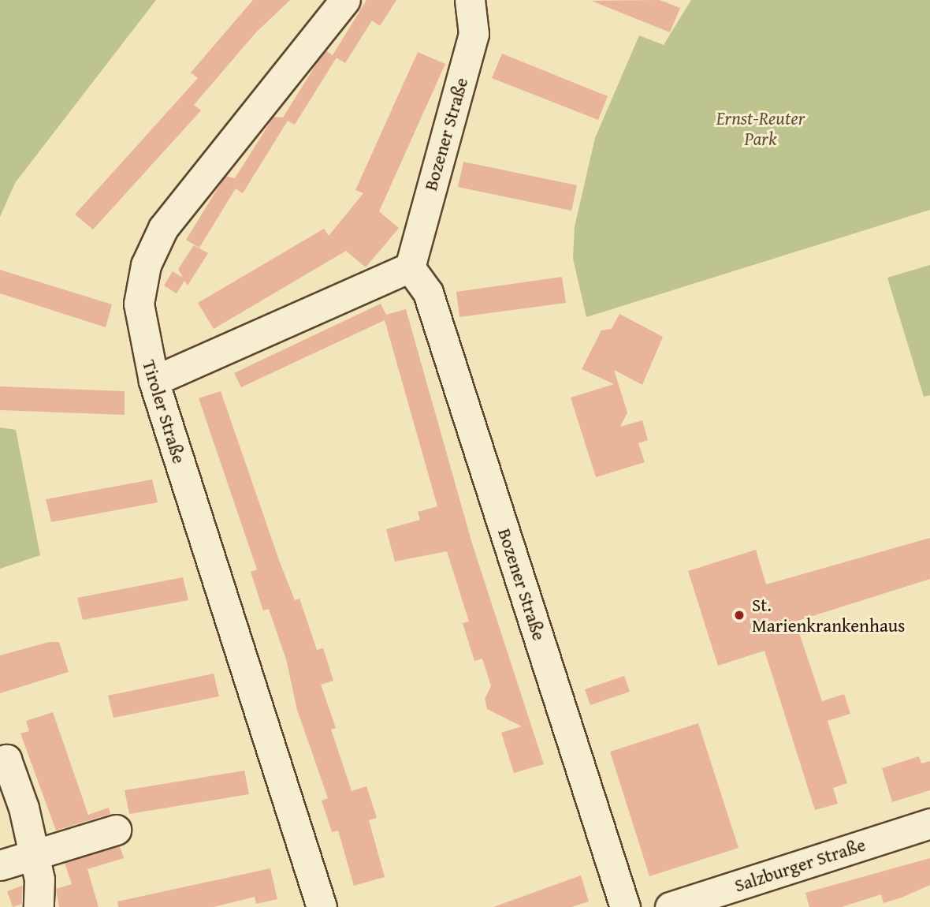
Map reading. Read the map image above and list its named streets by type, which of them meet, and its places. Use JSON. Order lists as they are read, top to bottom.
{
  "streets": {
    "street": ["Bozener Straße", "Tiroler Straße", "Salzburger Straße"]
  },
  "parks": ["Ernst-Reuter Park"],
  "places": ["St. Marienkrankenhaus"]
}
